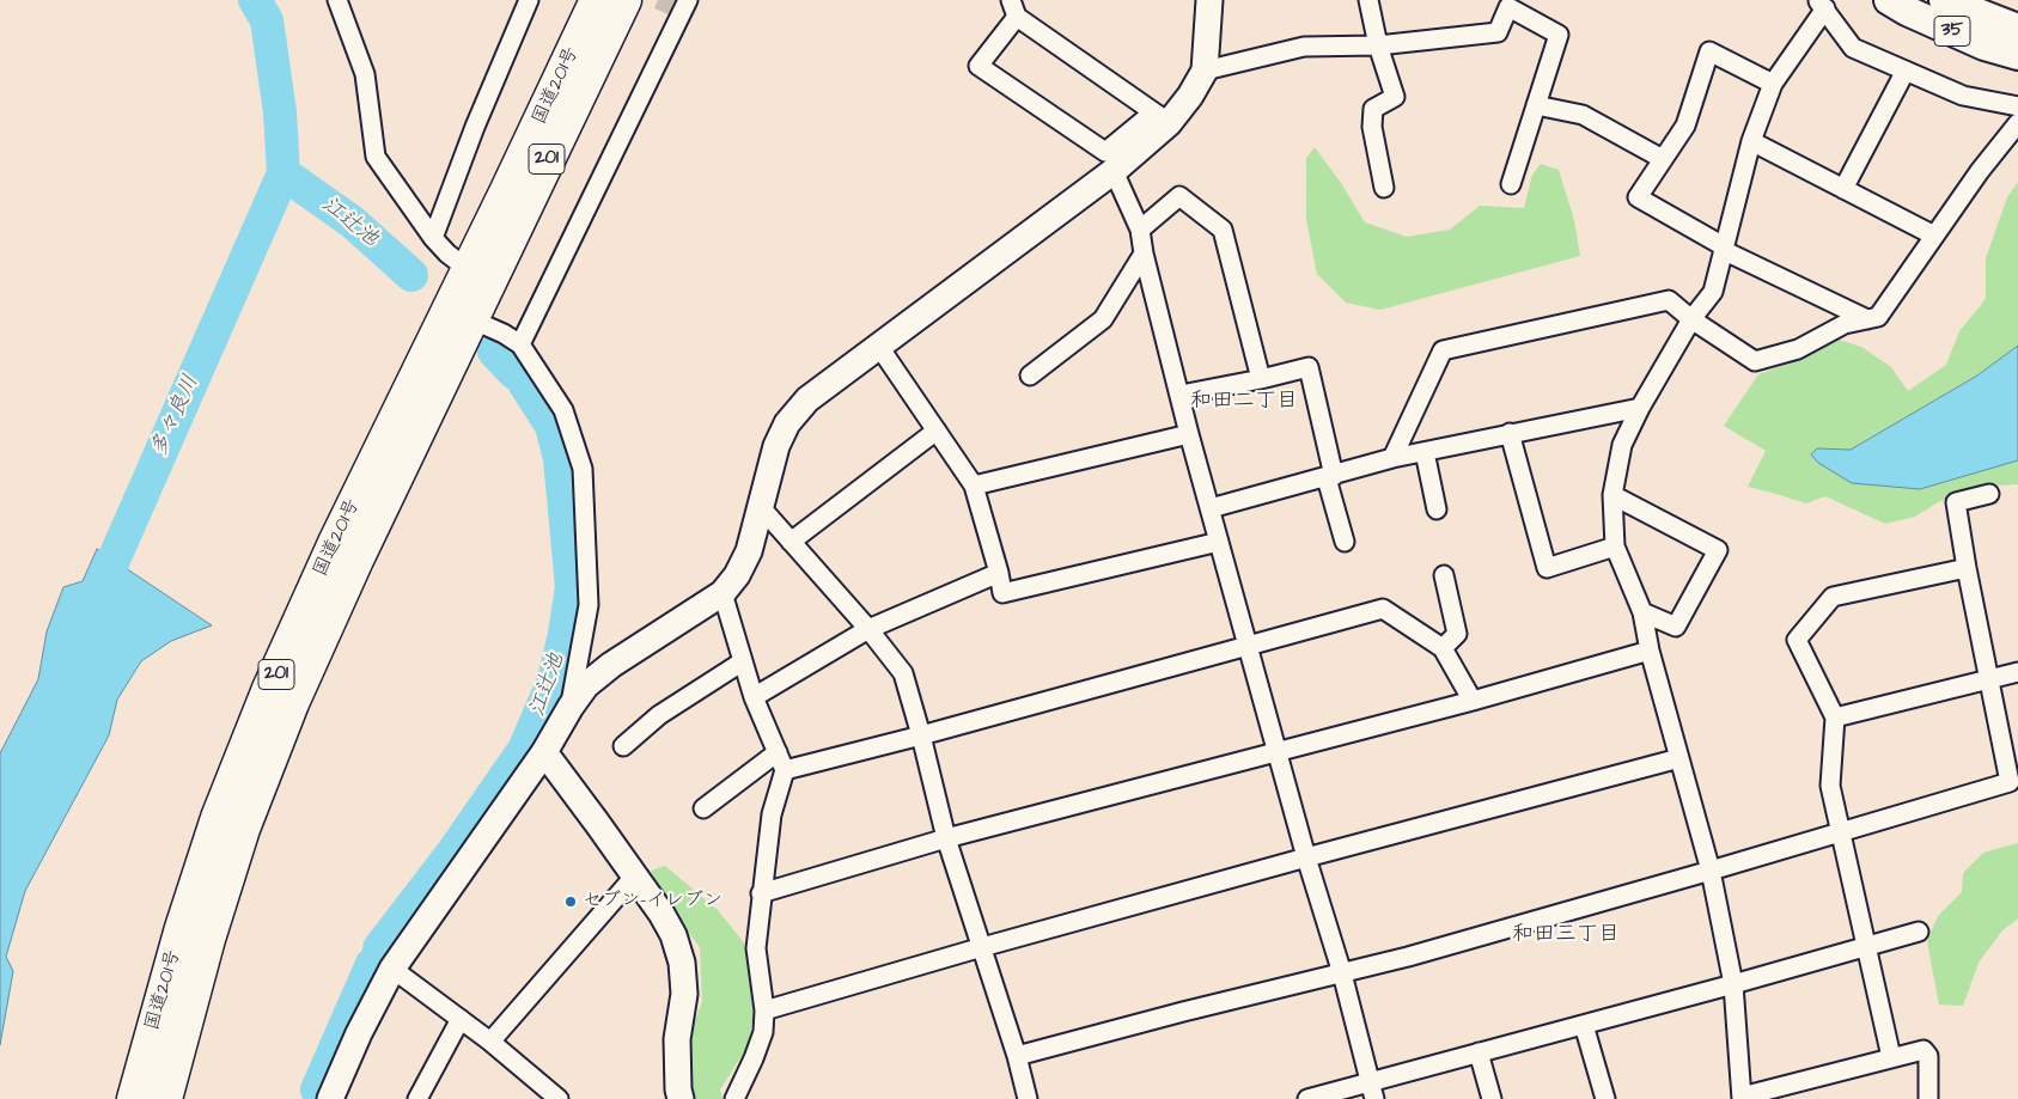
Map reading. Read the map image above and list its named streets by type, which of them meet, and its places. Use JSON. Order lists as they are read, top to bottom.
{
  "streets": {
    "highway": ["国道201号", "201"],
    "main road": ["35"]
  },
  "crossings": [
    ["国道201号", "201"]
  ],
  "districts": ["和田二丁目", "和田三丁目"],
  "water": ["江辻池", "多々良川"],
  "places": ["セブン-イレブン"]
}
